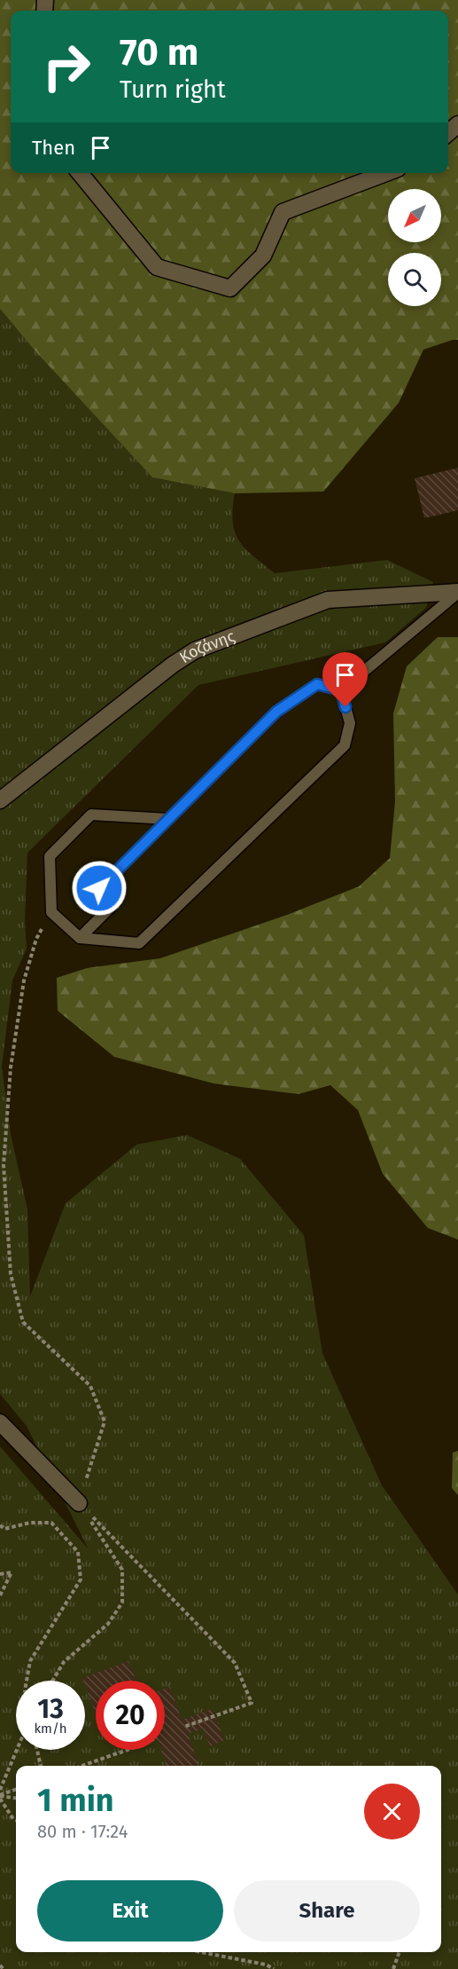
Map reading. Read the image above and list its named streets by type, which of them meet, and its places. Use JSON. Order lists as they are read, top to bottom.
{
  "streets": {
    "street": ["Κοζάνης"]
  },
  "north": "bottom left",
  "page": {
    "turn": ["70 m", "Turn right"],
    "then": "Then",
    "speed": "13 km/h",
    "limit": "20",
    "heading": ["1 min", "80 m · 17:24"],
    "buttons": ["Exit", "Share"]
  }
}
